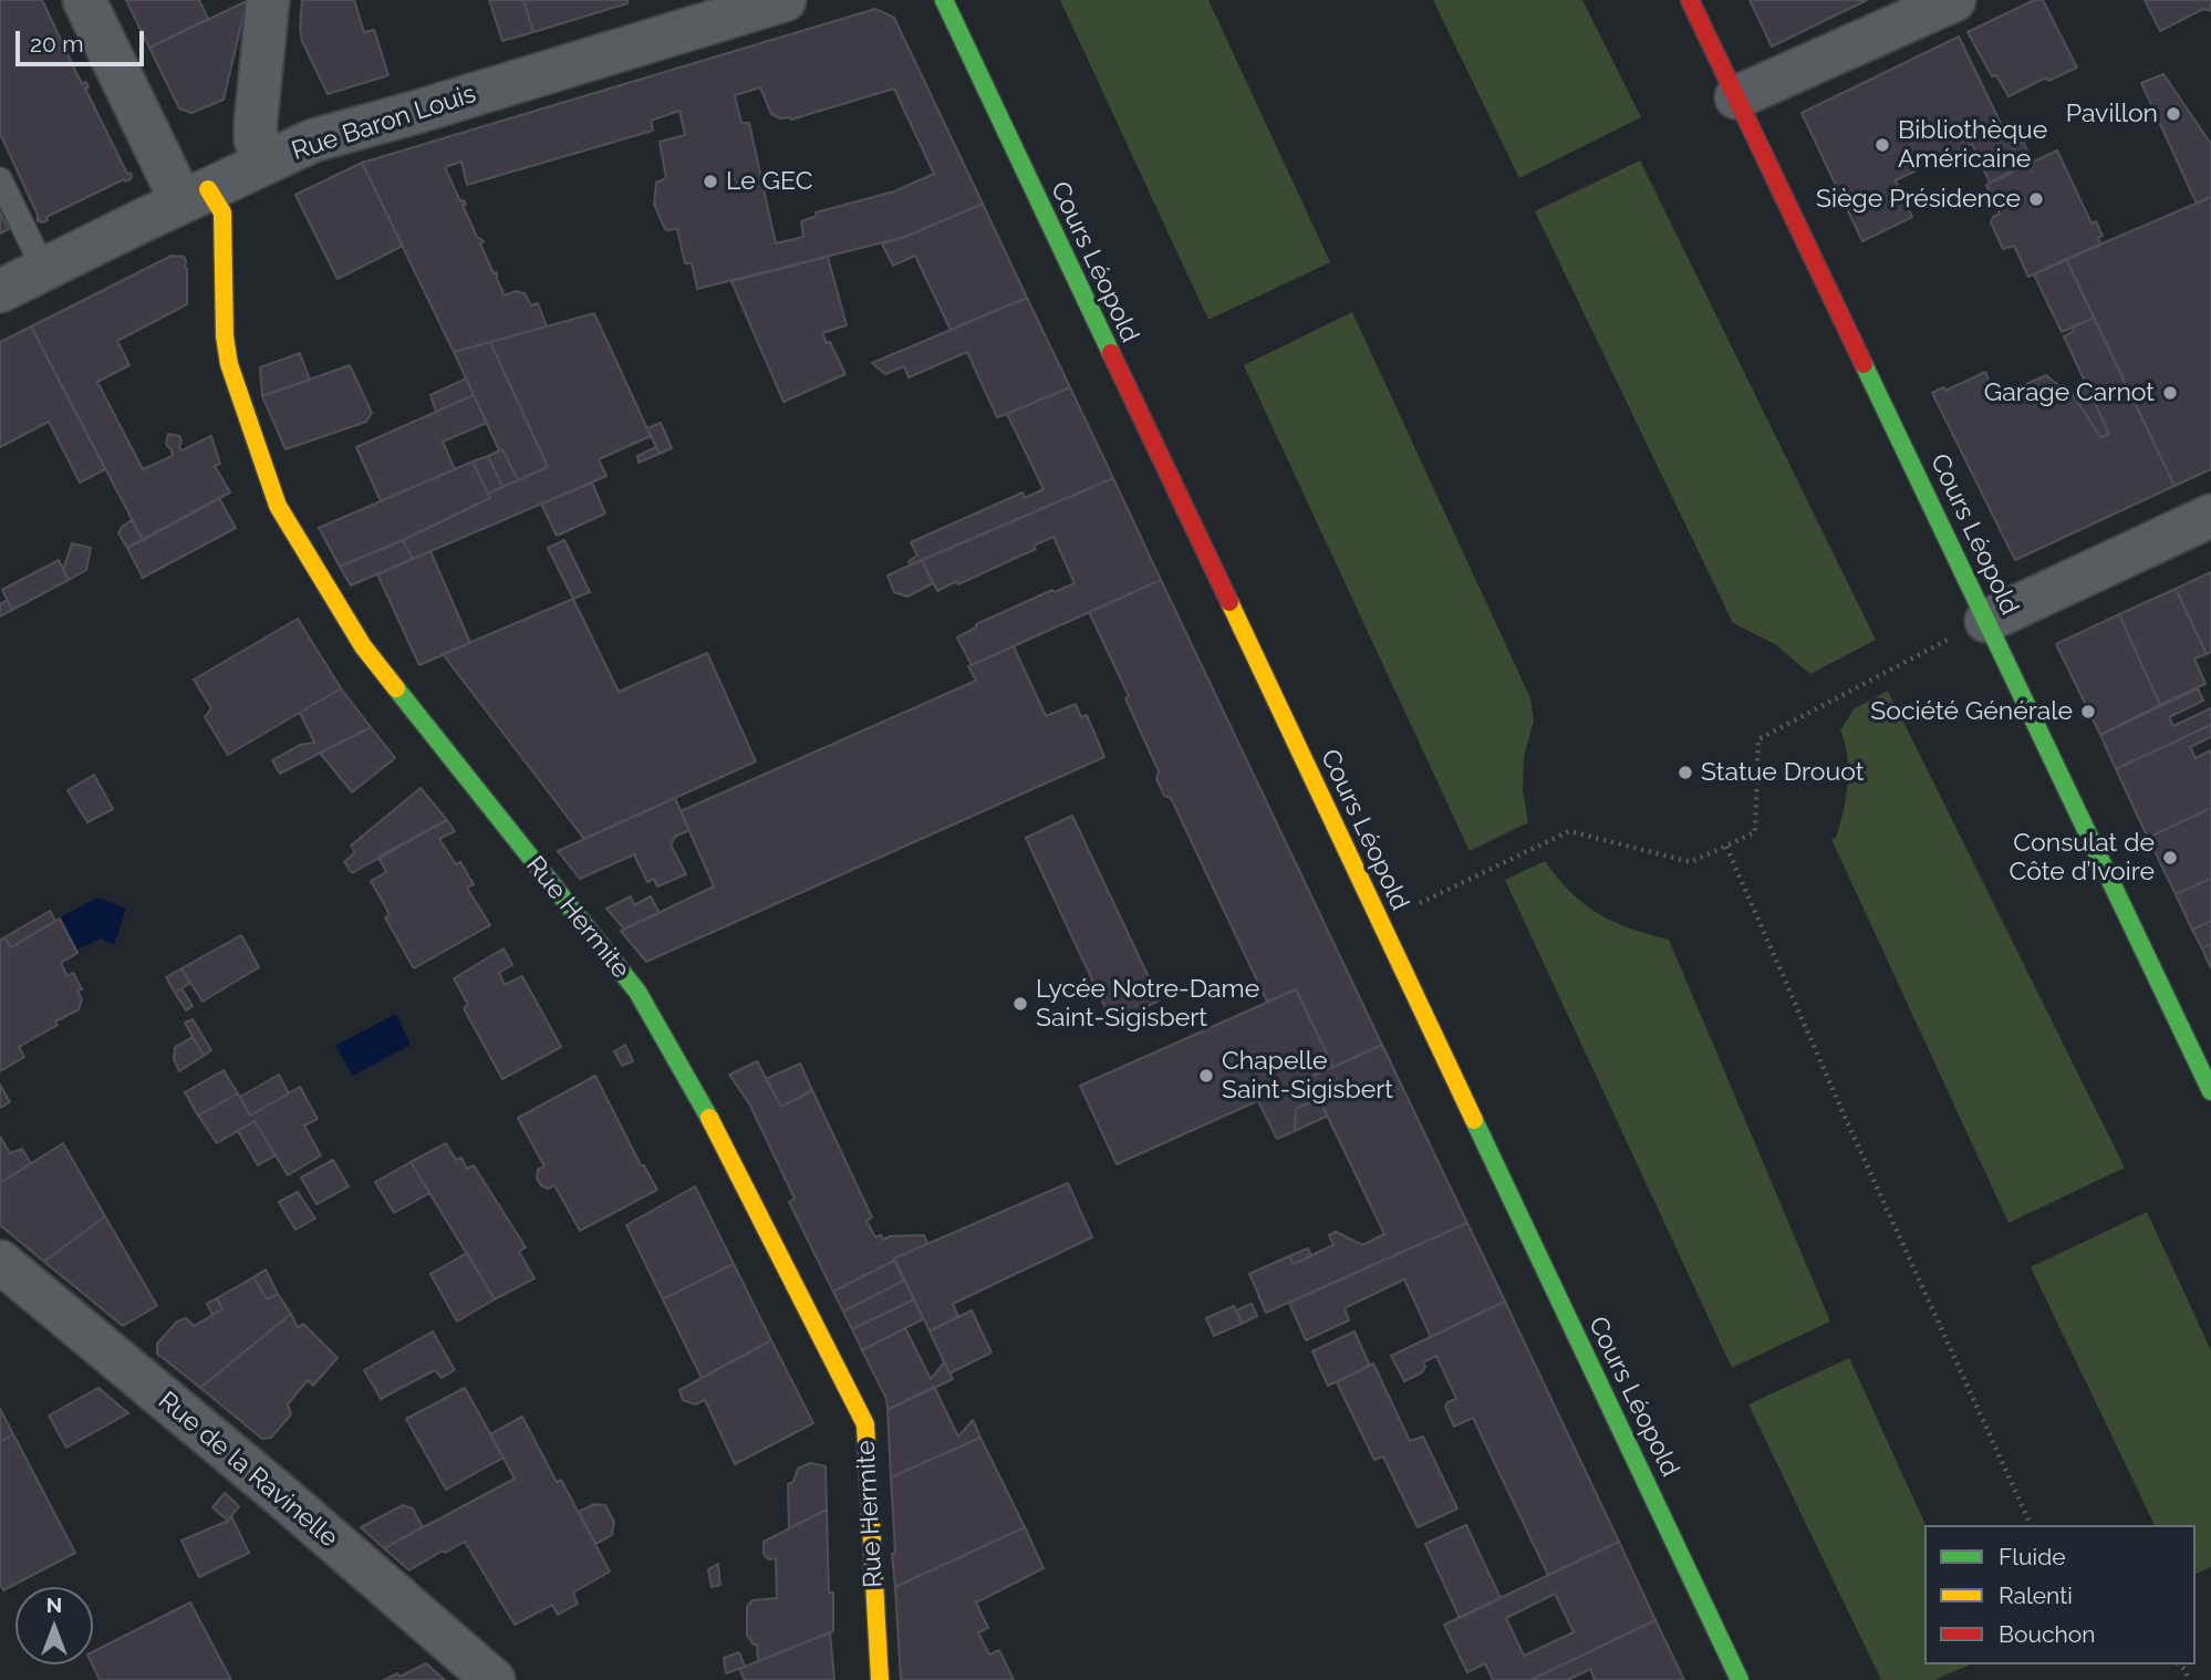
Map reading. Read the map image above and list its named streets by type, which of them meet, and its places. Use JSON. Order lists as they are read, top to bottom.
{
  "streets": {
    "street": [
      "Rue Baron Louis",
      "Cours Léopold",
      "Rue Hermite",
      "Rue de la Ravinelle"
    ]
  },
  "crossings": [
    ["Rue Baron Louis", "Rue Hermite"]
  ],
  "places": [
    "Pavillon",
    "Bibliothèque Américaine",
    "Le GEC",
    "Siège Présidence",
    "Garage Carnot",
    "Société Générale",
    "Statue Drouot",
    "Consulat de Côte d’Ivoire",
    "Lycée Notre-Dame Saint-Sigisbert",
    "Chapelle Saint-Sigisbert"
  ],
  "legend": ["Fluide", "Ralenti", "Bouchon"],
  "scale_bar": "20 m",
  "north": "top"
}
